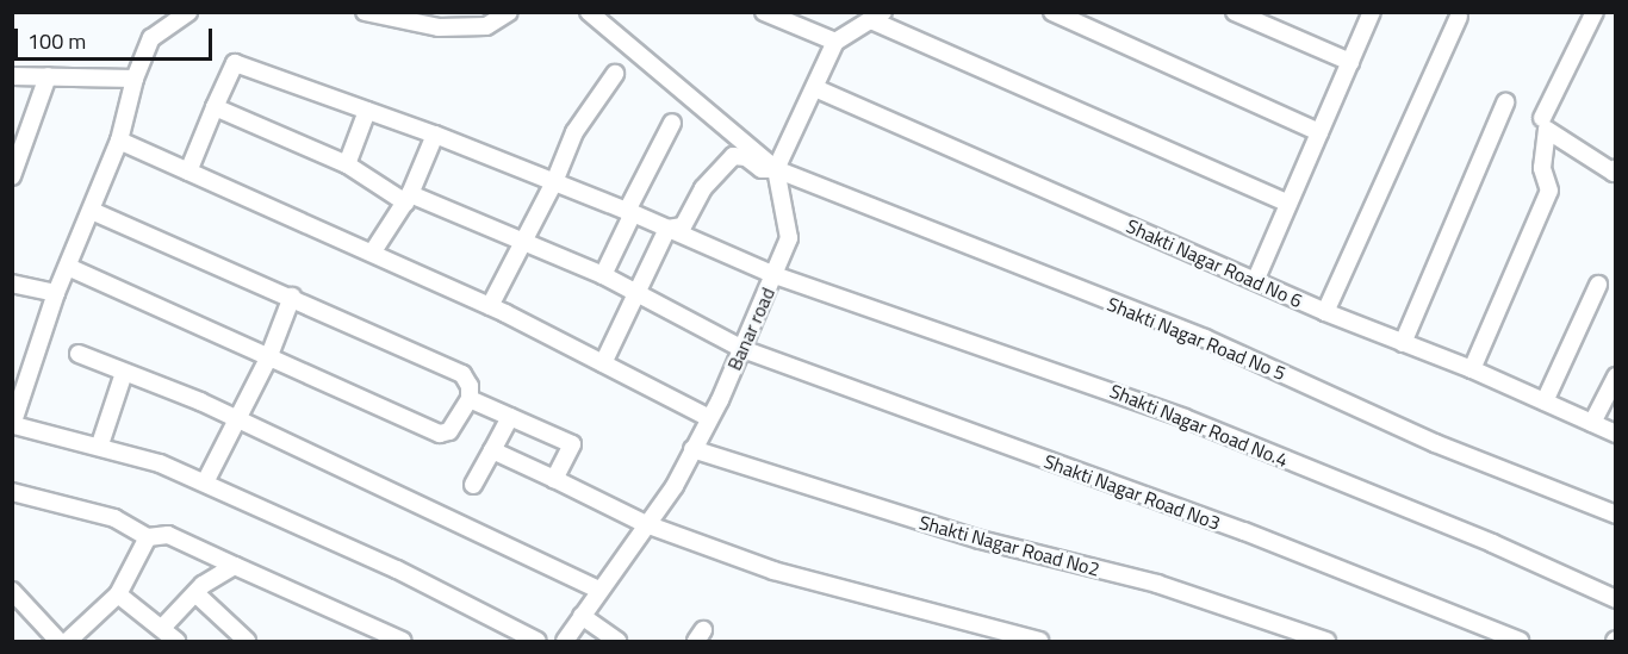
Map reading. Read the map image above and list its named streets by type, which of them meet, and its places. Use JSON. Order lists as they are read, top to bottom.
{
  "streets": {
    "street": [
      "Shakti Nagar Road No 6",
      "Banar road",
      "Shakti Nagar Road No 5",
      "Shakti Nagar Road No.4",
      "Shakti Nagar Road No3",
      "Shakti Nagar Road No2"
    ]
  },
  "crossings": [
    ["Banar road", "Shakti Nagar Road No 5"],
    ["Banar road", "Shakti Nagar Road No.4"],
    ["Banar road", "Shakti Nagar Road No3"],
    ["Banar road", "Shakti Nagar Road No2"],
    ["Shakti Nagar Road No 5", "Shakti Nagar Road No.4"],
    ["Shakti Nagar Road No.4", "Shakti Nagar Road No3"]
  ],
  "scale_bar": "100 m"
}
